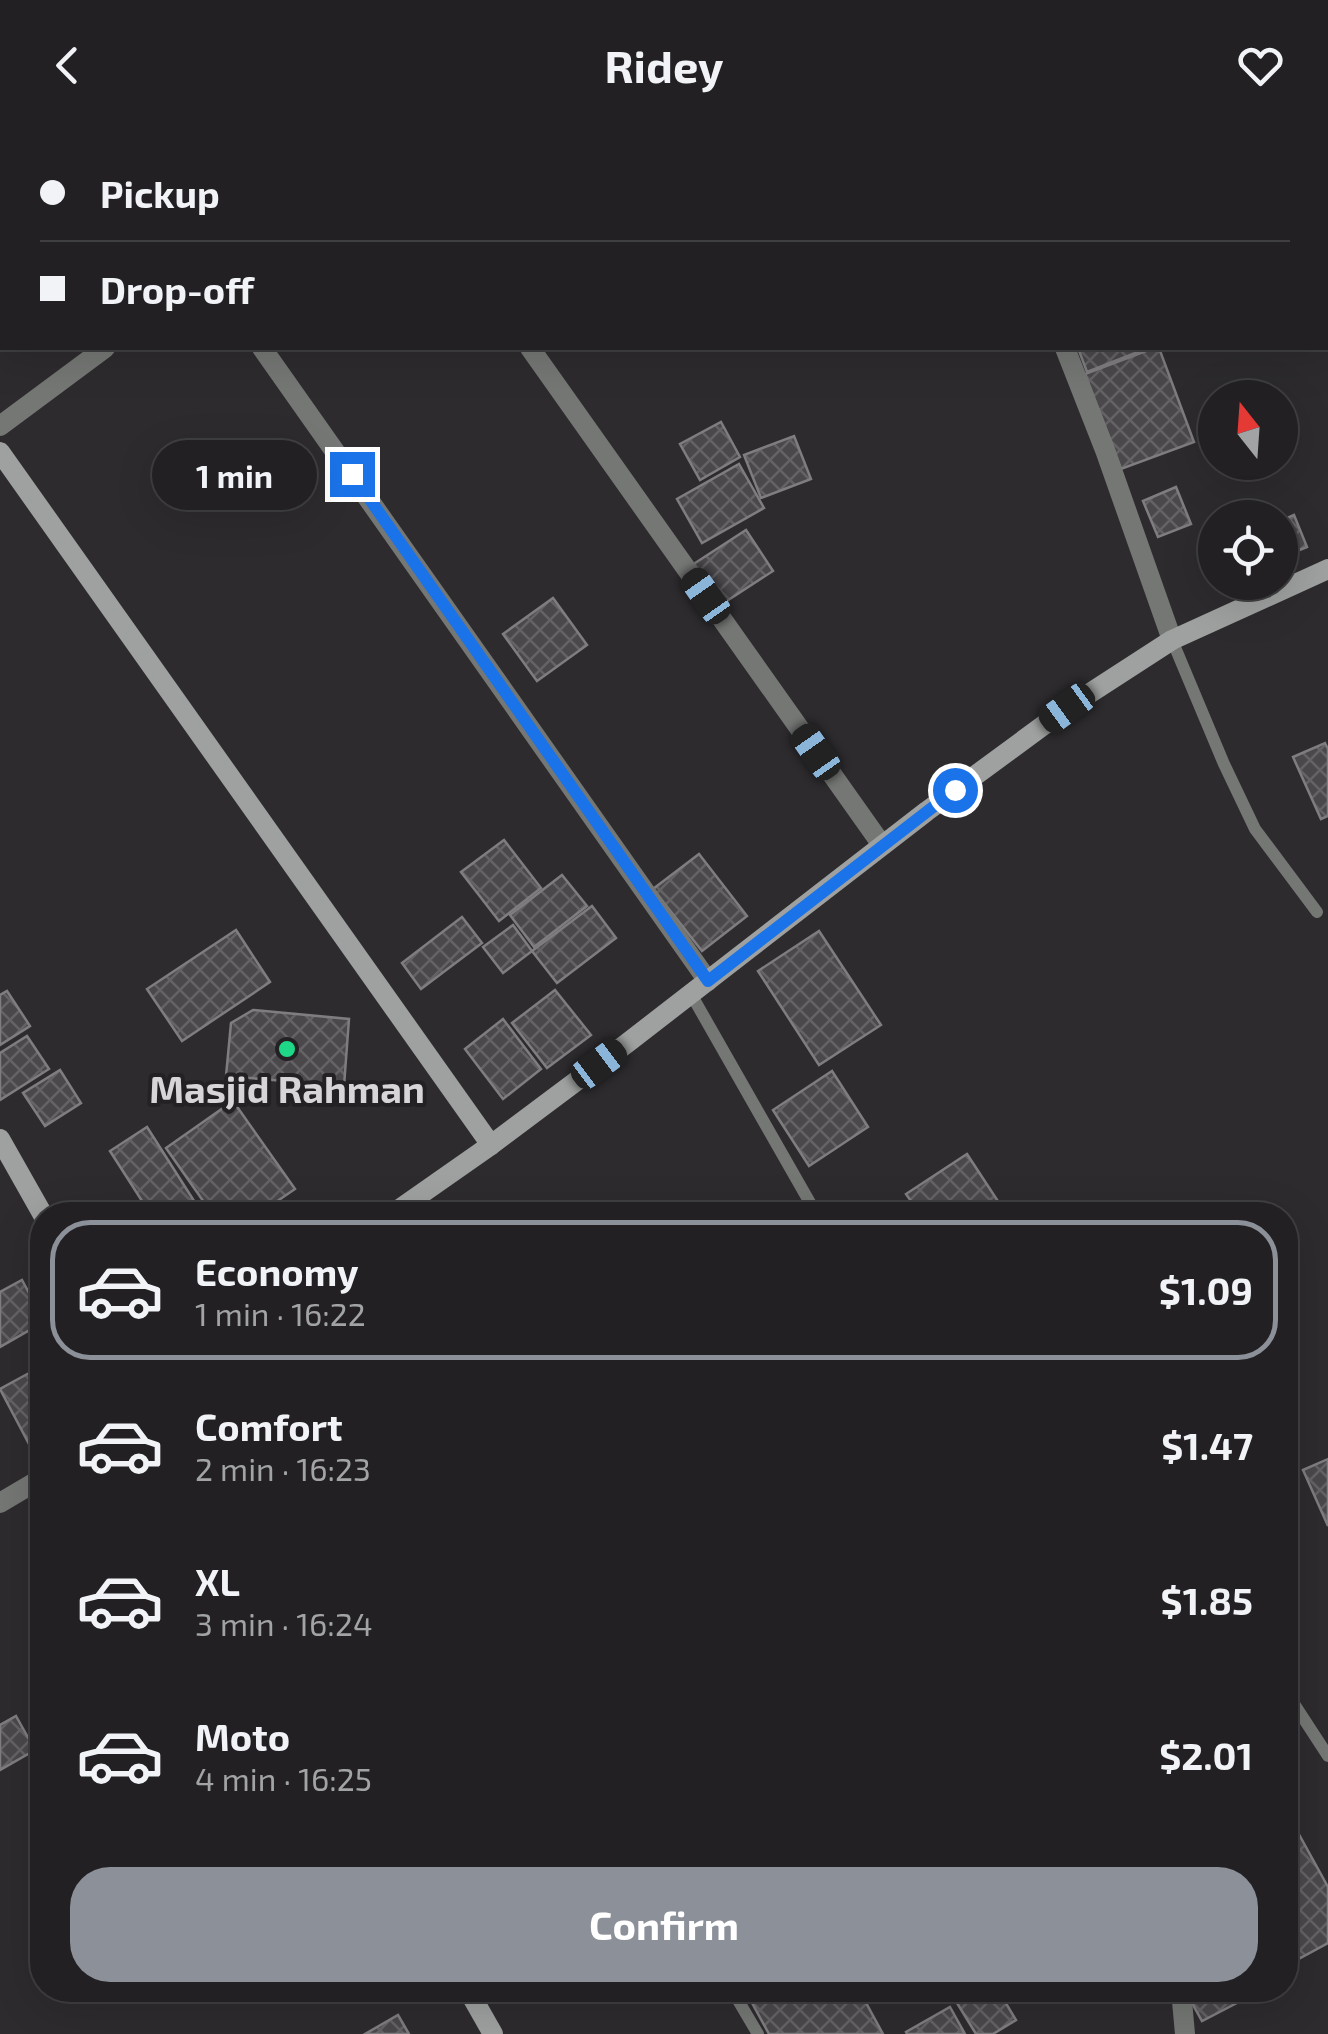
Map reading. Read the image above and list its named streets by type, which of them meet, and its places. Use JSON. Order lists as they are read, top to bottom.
{
  "places": ["Masjid Rahman"],
  "north": "top",
  "page": {
    "header": "Ridey",
    "banner": ["Pickup", "Drop-off"],
    "bubble": "1 min",
    "list": [
      {
        "name": "Economy",
        "note": "1 min · 16:22",
        "value": "$1.09"
      },
      {
        "name": "Comfort",
        "note": "2 min · 16:23",
        "value": "$1.47"
      },
      {
        "name": "XL",
        "note": "3 min · 16:24",
        "value": "$1.85"
      },
      {
        "name": "Moto",
        "note": "4 min · 16:25",
        "value": "$2.01"
      }
    ],
    "buttons": "Confirm"
  }
}
